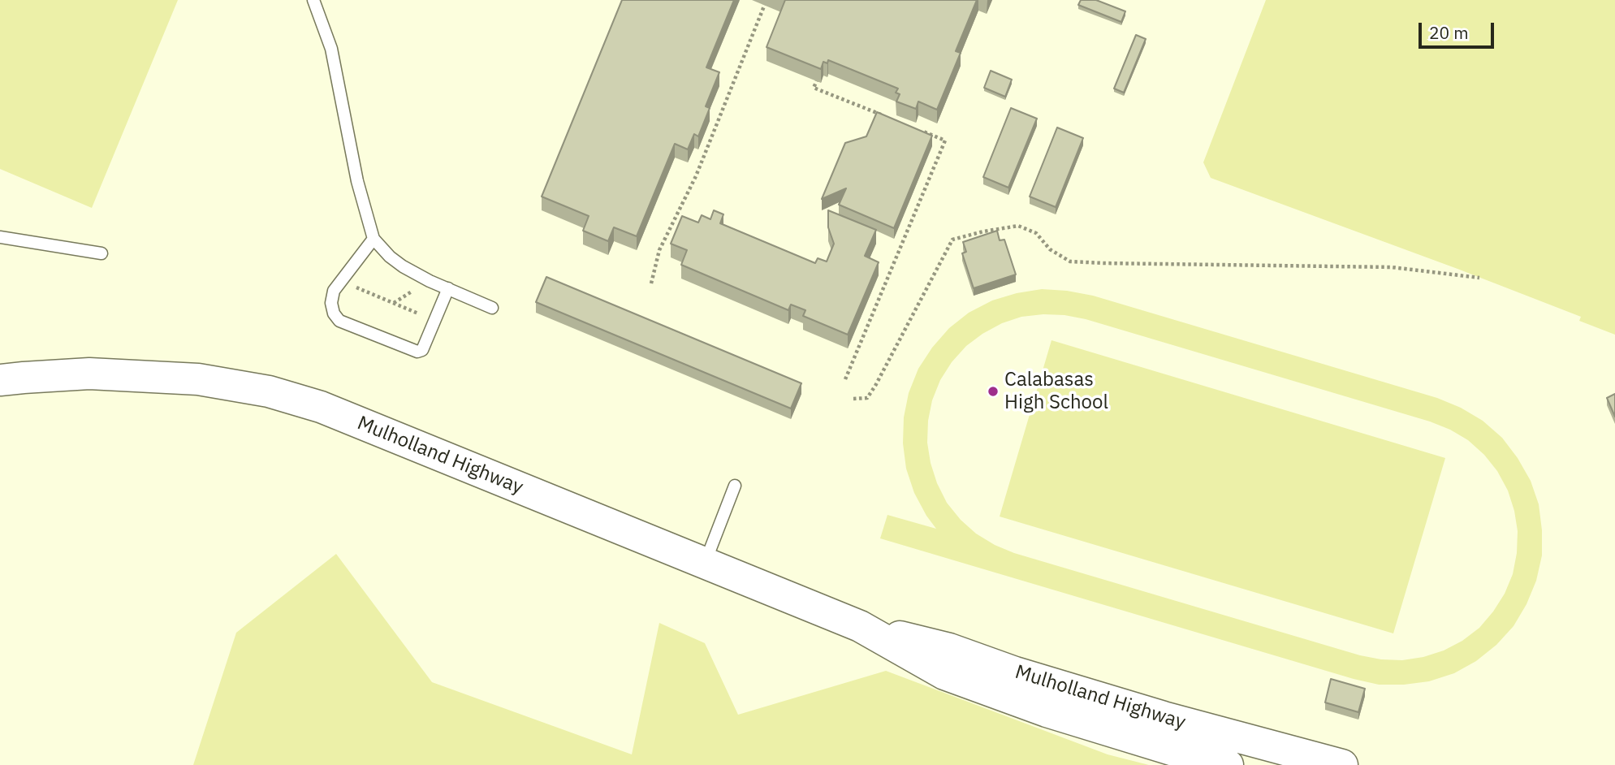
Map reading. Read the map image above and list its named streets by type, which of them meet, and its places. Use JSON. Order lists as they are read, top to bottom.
{
  "streets": {
    "main road": ["Mulholland Highway"]
  },
  "places": ["Calabasas High School"],
  "scale_bar": "20 m"
}
